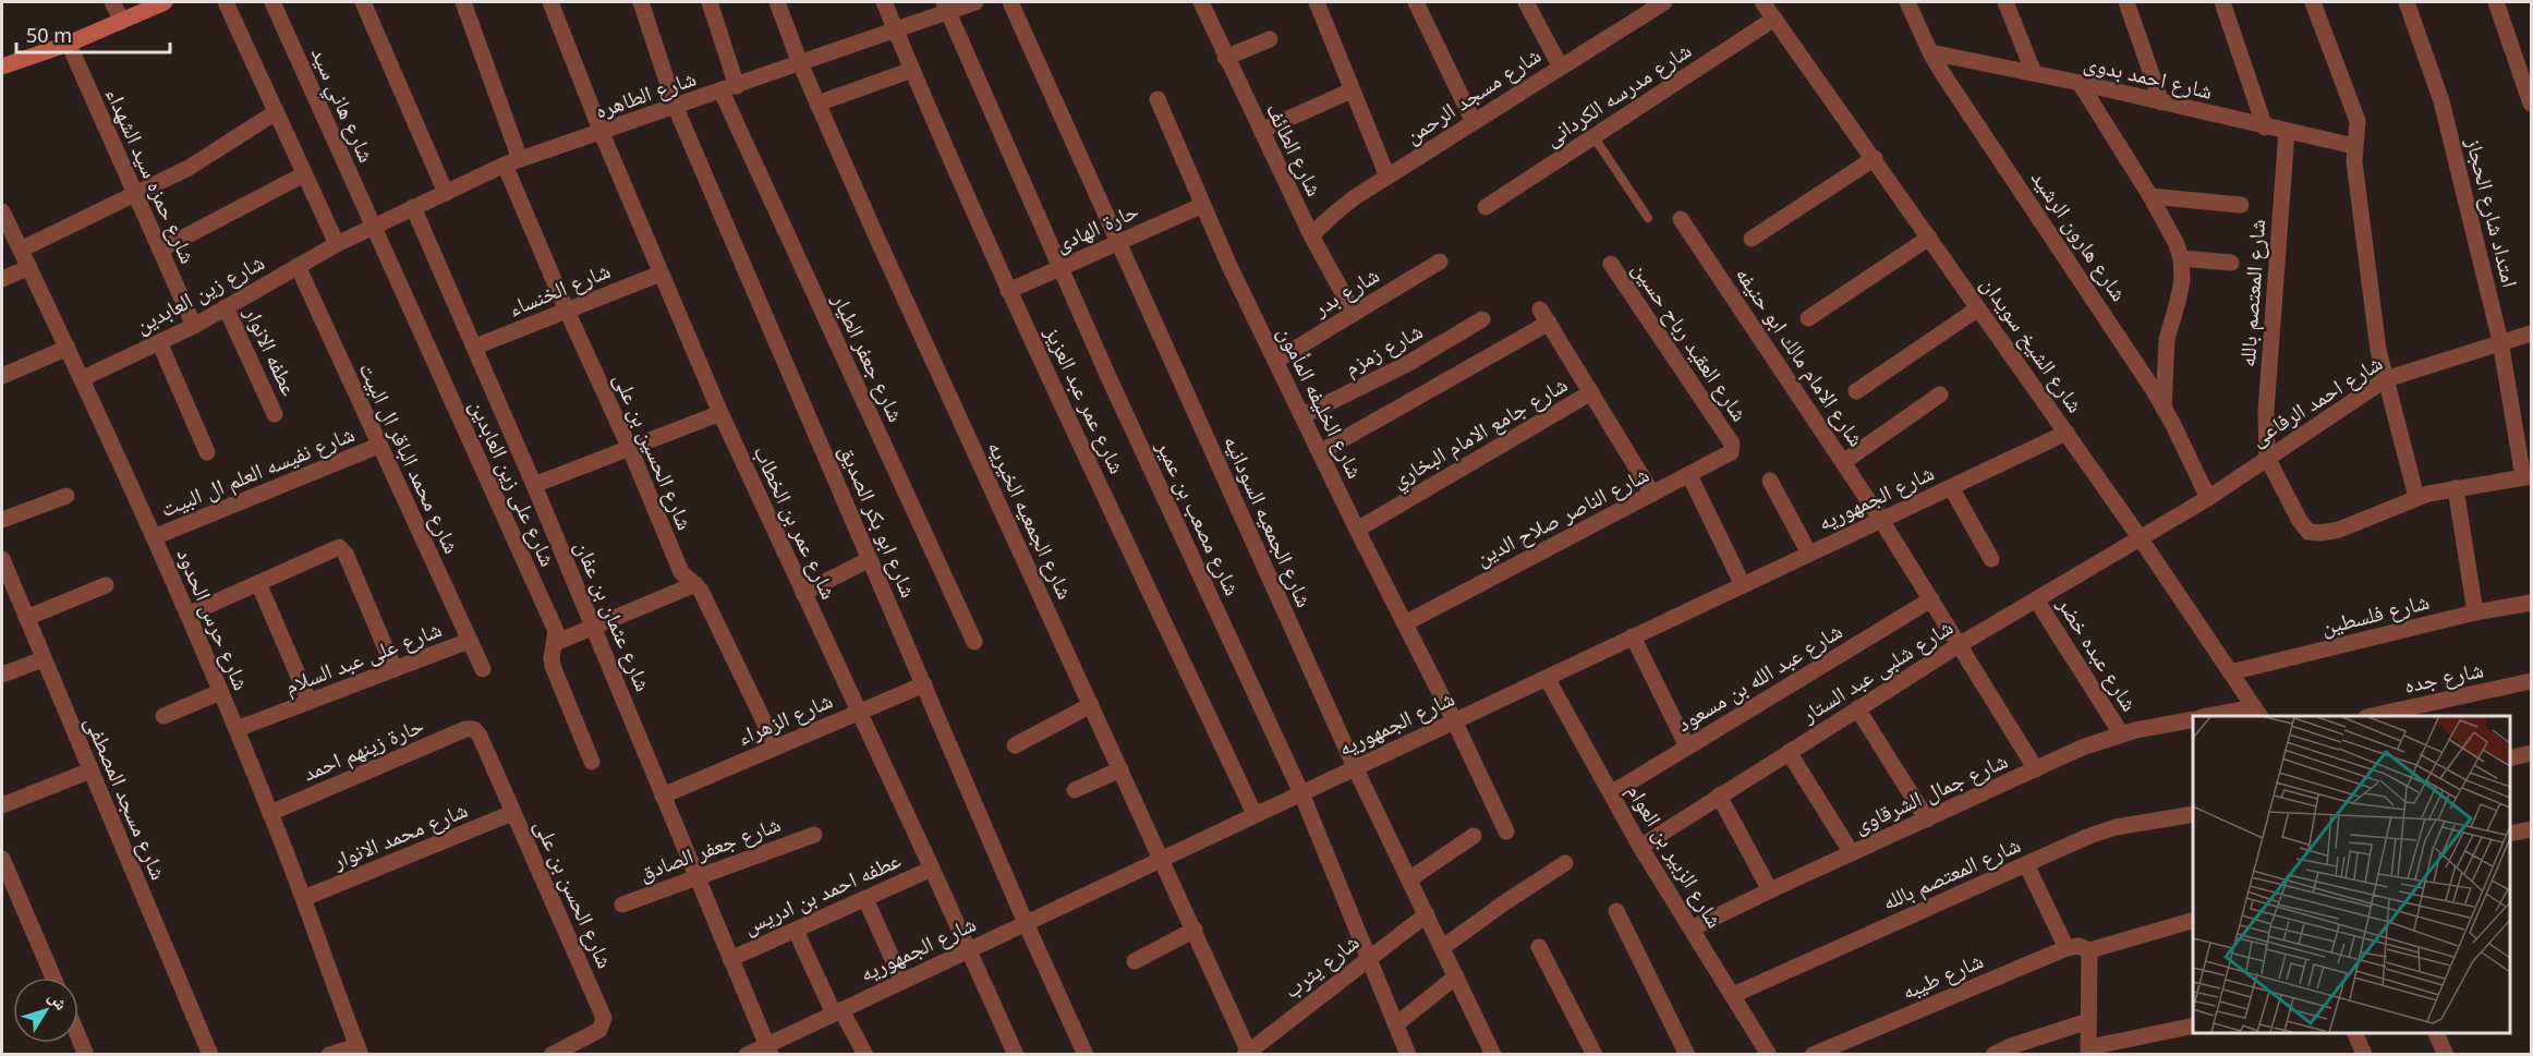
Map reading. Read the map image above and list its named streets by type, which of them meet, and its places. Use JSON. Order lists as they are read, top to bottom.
{
  "streets": {
    "street": [
      "شارع احمد بدوى",
      "شارع الطاهره",
      "شارع مدرسه الكردانى",
      "شارع مسجد الرحمن",
      "شارع هاني سيد",
      "شارع الطائف",
      "شارع حمزه سيد الشهداء",
      "امتداد شارع الحجاز",
      "حارة الهادى",
      "شارع هارون الرشيد",
      "شارع الخنساء",
      "شارع بدر",
      "شارع زين العابدين",
      "شارع المعتصم بالله",
      "شارع العقيد رباح حسين",
      "شارع الشيخ سويدان",
      "شارع زمزم",
      "عطفه الانوار",
      "شارع الامام مالك ابو حنيفه",
      "شارع جعفر الطيار",
      "شارع عمر عبد العزيز",
      "شارع احمد الرفاعى",
      "شارع الخليفه المأمون",
      "شارع جامع الامام البخاري",
      "شارع الحسين بن على",
      "شارع محمد الباقر ال البيت",
      "شارع نفيسه العلم ال البيت",
      "شارع على زين العابدين",
      "شارع الجمهوريه",
      "شارع الناصر صلاح الدين",
      "شارع مصعب بن عمير",
      "شارع الجمعيه الخيريه",
      "شارع ابو بكر الصديق",
      "شارع الجمعيه السودانيه",
      "شارع عمر بن الخطاب",
      "شارع فلسطين",
      "شارع عثمان بن عفان",
      "شارع حرس الحدود",
      "شارع عبده خضر",
      "شارع على عبد السلام",
      "شارع شلبى عبد الستار",
      "شارع عبد الله بن مسعود",
      "شارع جده",
      "شارع الزهراء",
      "حارة زينهم احمد",
      "شارع جمال الشرقاوى",
      "شارع مسجد المصطفى",
      "شارع محمد الانوار",
      "شارع جعفر الصادق",
      "شارع الزبير بن العوام",
      "عطفه احمد بن ادريس",
      "شارع الحسن بن على",
      "شارع يثرب",
      "شارع طيبه"
    ]
  },
  "crossings": [
    ["شارع احمد بدوى", "شارع هارون الرشيد"],
    ["شارع احمد بدوى", "شارع المعتصم بالله"],
    ["شارع الطاهره", "شارع هاني سيد"],
    ["شارع الطاهره", "شارع زين العابدين"],
    ["شارع الطاهره", "شارع جعفر الطيار"],
    ["شارع الطاهره", "شارع عمر عبد العزيز"],
    ["شارع الطاهره", "شارع الحسين بن على"],
    ["شارع الطاهره", "شارع على زين العابدين"],
    ["شارع الطاهره", "شارع مصعب بن عمير"],
    ["شارع الطاهره", "شارع الجمعيه الخيريه"],
    ["شارع الطاهره", "شارع ابو بكر الصديق"],
    ["شارع الطاهره", "شارع عمر بن الخطاب"],
    ["شارع الطاهره", "شارع عثمان بن عفان"],
    ["شارع مدرسه الكردانى", "شارع الشيخ سويدان"],
    ["شارع مسجد الرحمن", "شارع الطائف"],
    ["شارع هاني سيد", "شارع على زين العابدين"],
    ["شارع الطائف", "شارع بدر"],
    ["شارع حمزه سيد الشهداء", "شارع زين العابدين"],
    ["امتداد شارع الحجاز", "شارع احمد الرفاعى"],
    ["حارة الهادى", "شارع عمر عبد العزيز"],
    ["حارة الهادى", "شارع الخليفه المأمون"],
    ["حارة الهادى", "شارع مصعب بن عمير"],
    ["حارة الهادى", "شارع الجمعيه السودانيه"],
    ["شارع هارون الرشيد", "شارع احمد الرفاعى"],
    ["شارع الخنساء", "شارع الحسين بن على"],
    ["شارع الخنساء", "شارع عمر بن الخطاب"],
    ["شارع الخنساء", "شارع عثمان بن عفان"],
    ["شارع بدر", "شارع الخليفه المأمون"],
    ["شارع زين العابدين", "عطفه الانوار"],
    ["شارع زين العابدين", "شارع محمد الباقر ال البيت"],
    ["شارع زين العابدين", "شارع حرس الحدود"],
    ["شارع المعتصم بالله", "شارع احمد الرفاعى"],
    ["شارع المعتصم بالله", "شارع الزبير بن العوام"],
    ["شارع العقيد رباح حسين", "شارع الناصر صلاح الدين"],
    ["شارع الشيخ سويدان", "شارع احمد الرفاعى"],
    ["شارع الشيخ سويدان", "شارع الجمهوريه"],
    ["شارع الشيخ سويدان", "شارع فلسطين"],
    ["شارع الشيخ سويدان", "شارع شلبى عبد الستار"],
    ["شارع زمزم", "شارع الخليفه المأمون"],
    ["شارع الامام مالك ابو حنيفه", "شارع الجمهوريه"],
    ["شارع الامام مالك ابو حنيفه", "شارع شلبى عبد الستار"],
    ["شارع الامام مالك ابو حنيفه", "شارع عبد الله بن مسعود"],
    ["شارع الامام مالك ابو حنيفه", "شارع جمال الشرقاوى"],
    ["شارع عمر عبد العزيز", "شارع الجمهوريه"],
    ["شارع احمد الرفاعى", "شارع شلبى عبد الستار"],
    ["شارع الخليفه المأمون", "شارع جامع الامام البخاري"],
    ["شارع الخليفه المأمون", "شارع الجمهوريه"],
    ["شارع الخليفه المأمون", "شارع الناصر صلاح الدين"],
    ["شارع الحسين بن على", "شارع الزهراء"],
    ["شارع محمد الباقر ال البيت", "شارع نفيسه العلم ال البيت"],
    ["شارع محمد الباقر ال البيت", "شارع على عبد السلام"],
    ["شارع نفيسه العلم ال البيت", "شارع حرس الحدود"],
    ["شارع الجمهوريه", "شارع مصعب بن عمير"],
    ["شارع الجمهوريه", "شارع الجمعيه الخيريه"],
    ["شارع الجمهوريه", "شارع ابو بكر الصديق"],
    ["شارع الجمهوريه", "شارع الجمعيه السودانيه"],
    ["شارع الجمهوريه", "شارع عمر بن الخطاب"],
    ["شارع الجمهوريه", "شارع عثمان بن عفان"],
    ["شارع الجمهوريه", "شارع الزبير بن العوام"],
    ["شارع مصعب بن عمير", "شارع يثرب"],
    ["شارع الجمعيه الخيريه", "شارع يثرب"],
    ["شارع ابو بكر الصديق", "شارع الزهراء"],
    ["شارع الجمعيه السودانيه", "شارع يثرب"],
    ["شارع عمر بن الخطاب", "شارع الزهراء"],
    ["شارع عمر بن الخطاب", "عطفه احمد بن ادريس"],
    ["شارع عثمان بن عفان", "شارع الزهراء"],
    ["شارع عثمان بن عفان", "شارع جعفر الصادق"],
    ["شارع عثمان بن عفان", "عطفه احمد بن ادريس"],
    ["شارع حرس الحدود", "شارع على عبد السلام"],
    ["شارع حرس الحدود", "حارة زينهم احمد"],
    ["شارع حرس الحدود", "شارع محمد الانوار"],
    ["شارع عبده خضر", "شارع شلبى عبد الستار"],
    ["شارع عبده خضر", "شارع جمال الشرقاوى"],
    ["شارع شلبى عبد الستار", "شارع الزبير بن العوام"],
    ["شارع عبد الله بن مسعود", "شارع الزبير بن العوام"],
    ["حارة زينهم احمد", "شارع الحسن بن على"],
    ["شارع جمال الشرقاوى", "شارع الزبير بن العوام"],
    ["شارع محمد الانوار", "شارع الحسن بن على"]
  ],
  "scale_bar": "50 m",
  "north": "top right"
}
